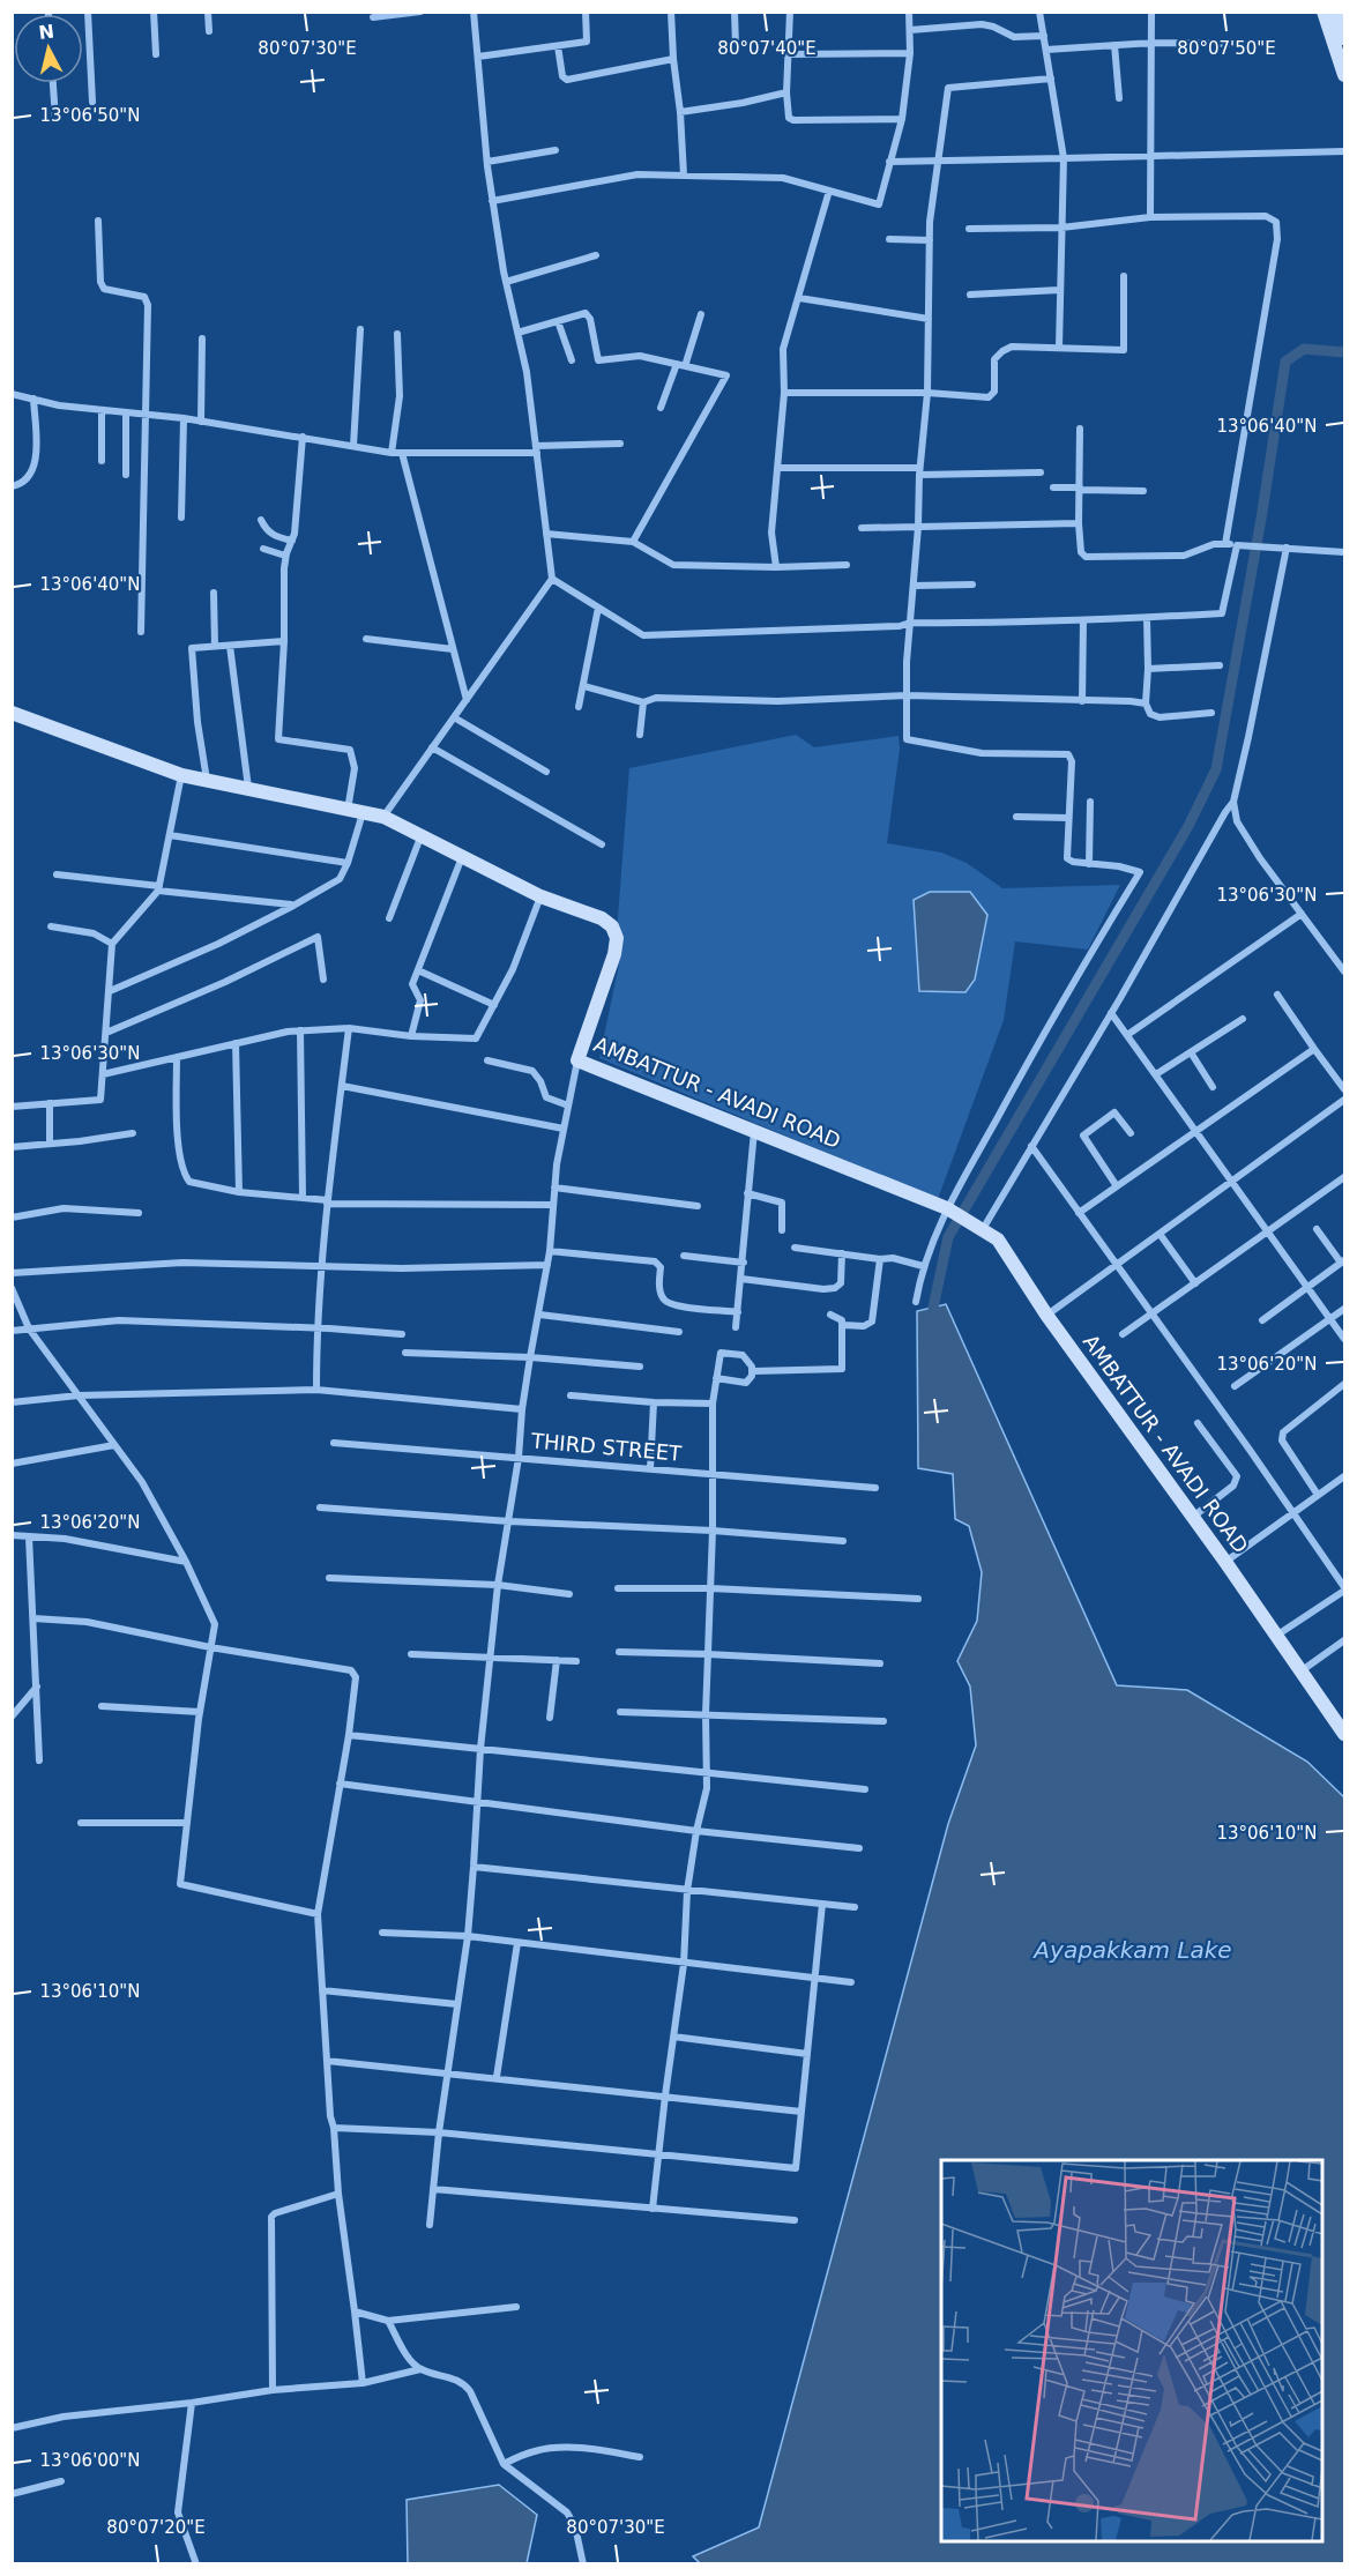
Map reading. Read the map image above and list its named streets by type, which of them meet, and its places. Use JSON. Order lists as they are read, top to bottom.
{
  "streets": {
    "street": ["AMBATTUR - AVADI ROAD", "THIRD STREET"]
  },
  "water": ["Ayapakkam Lake"],
  "north": "top",
  "coordinates": [
    "80°07'30\"E",
    "80°07'40\"E",
    "80°07'50\"E",
    "13°06'50\"N",
    "13°06'40\"N",
    "13°06'30\"N",
    "13°06'20\"N",
    "13°06'10\"N",
    "13°06'00\"N",
    "80°07'20\"E"
  ]
}
